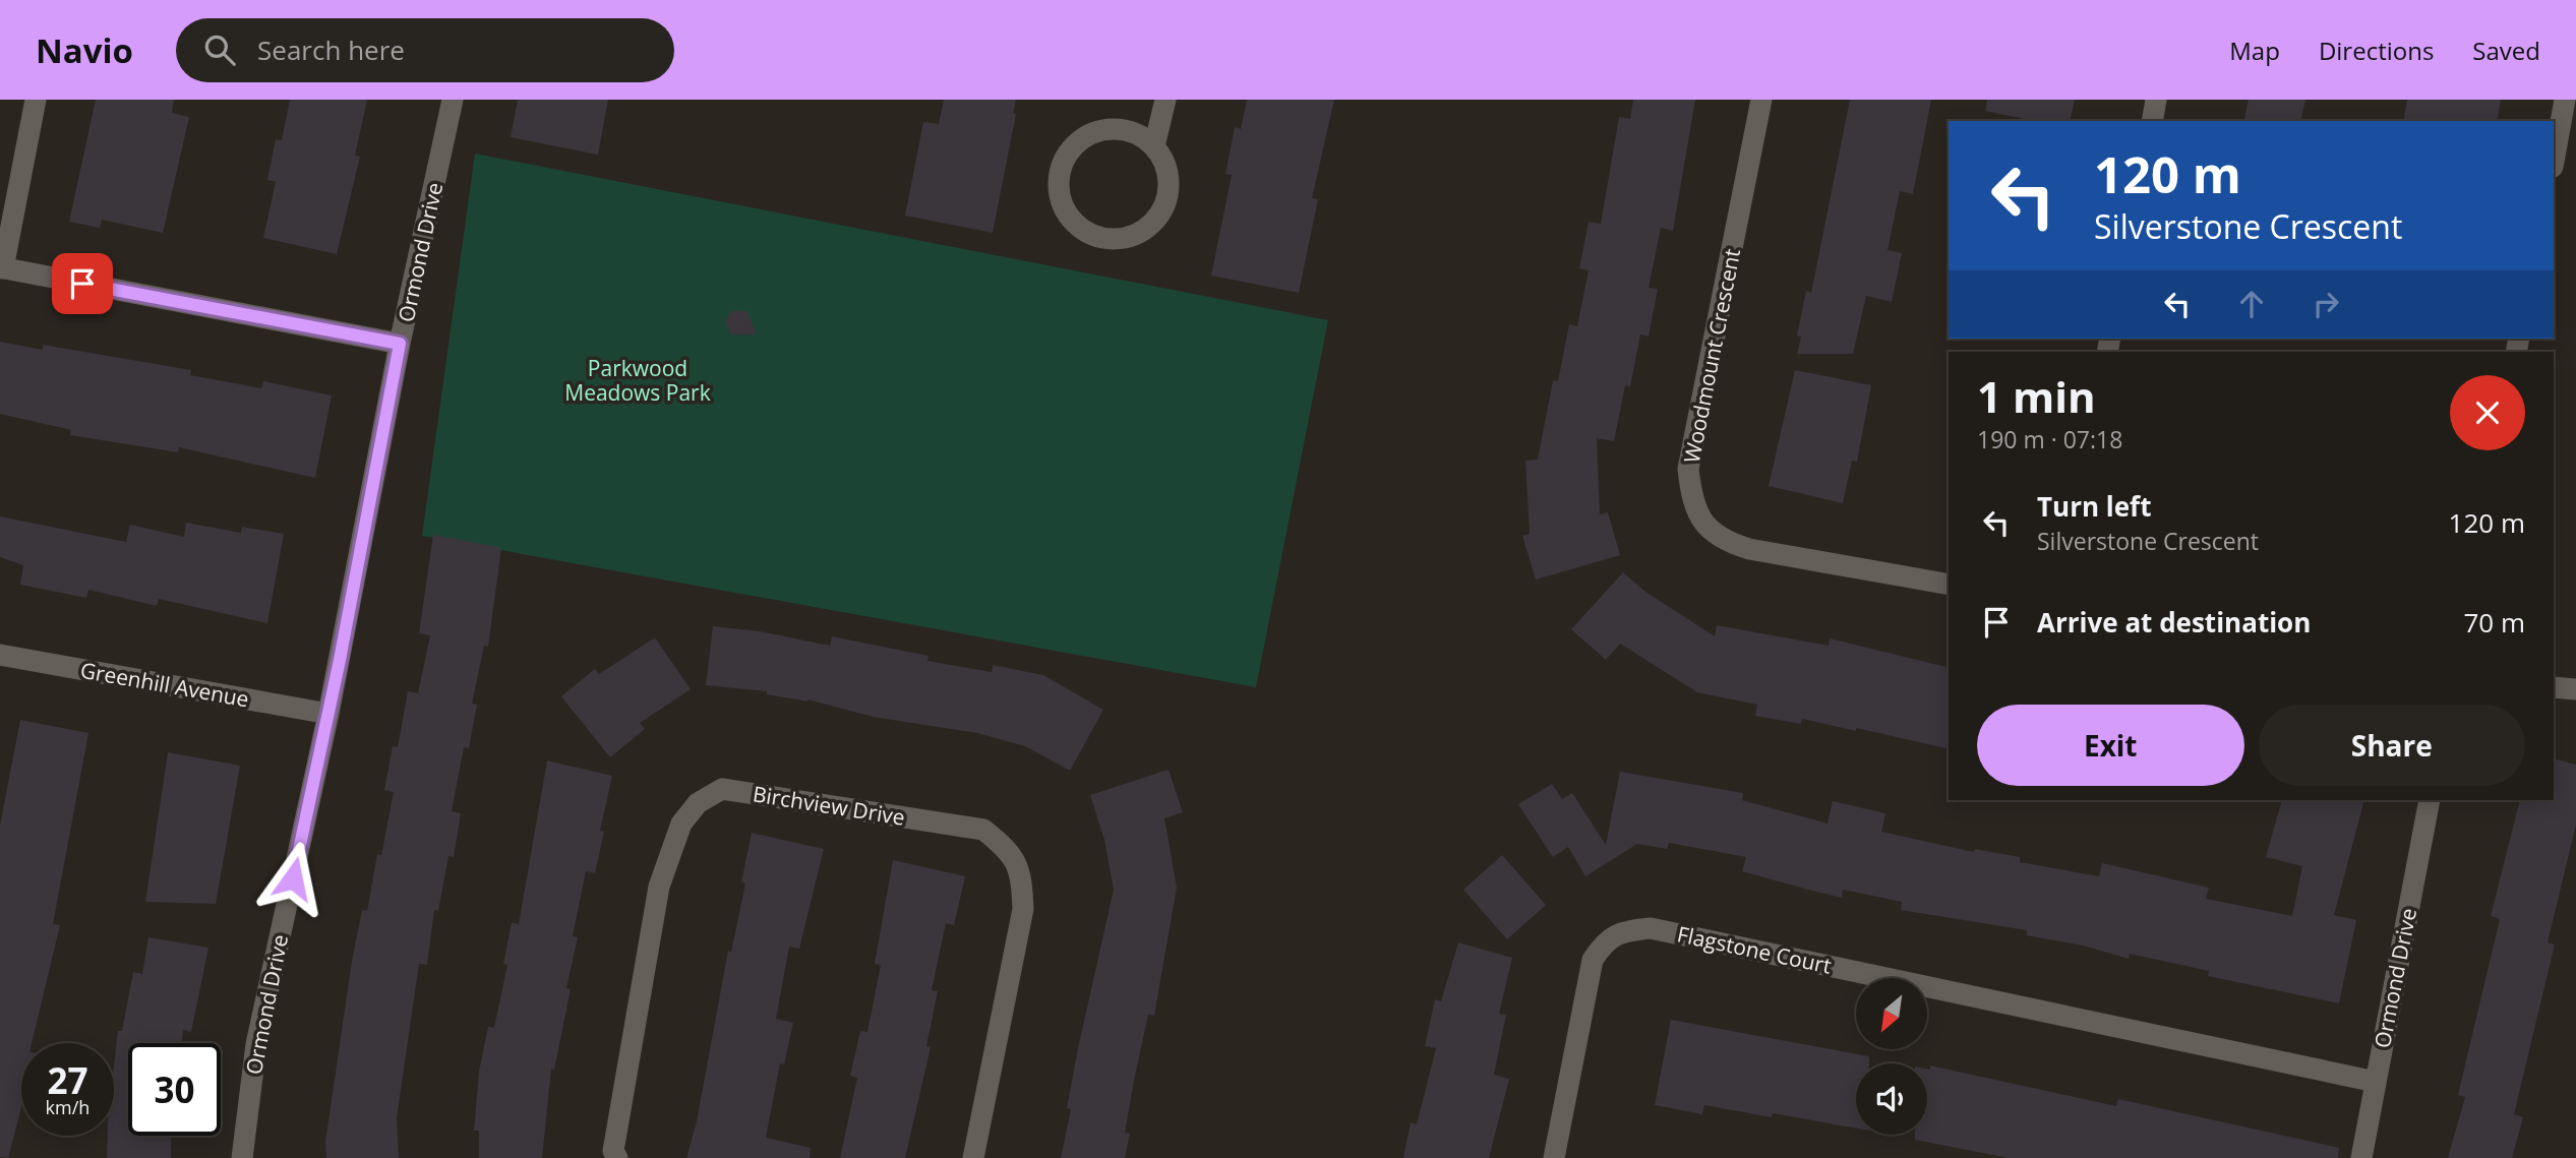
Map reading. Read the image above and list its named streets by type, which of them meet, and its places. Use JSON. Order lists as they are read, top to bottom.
{
  "streets": {
    "street": [
      "Ormond Drive",
      "Woodmount Crescent",
      "Greenhill Avenue",
      "Birchview Drive",
      "Flagstone Court"
    ]
  },
  "crossings": [
    ["Ormond Drive", "Greenhill Avenue"],
    ["Ormond Drive", "Flagstone Court"]
  ],
  "parks": ["Parkwood Meadows Park"],
  "north": "bottom left",
  "page": {
    "header": "Navio",
    "search": "Search here",
    "nav": ["Map", "Directions", "Saved"],
    "turn": ["120 m", "Silverstone Crescent"],
    "heading": ["1 min", "190 m · 07:18"],
    "list": [
      {
        "name": "Turn left",
        "note": "Silverstone Crescent",
        "value": "120 m"
      },
      {
        "name": "Arrive at destination",
        "value": "70 m"
      }
    ],
    "buttons": ["Exit", "Share"],
    "speed": "27 km/h",
    "limit": "30"
  }
}
